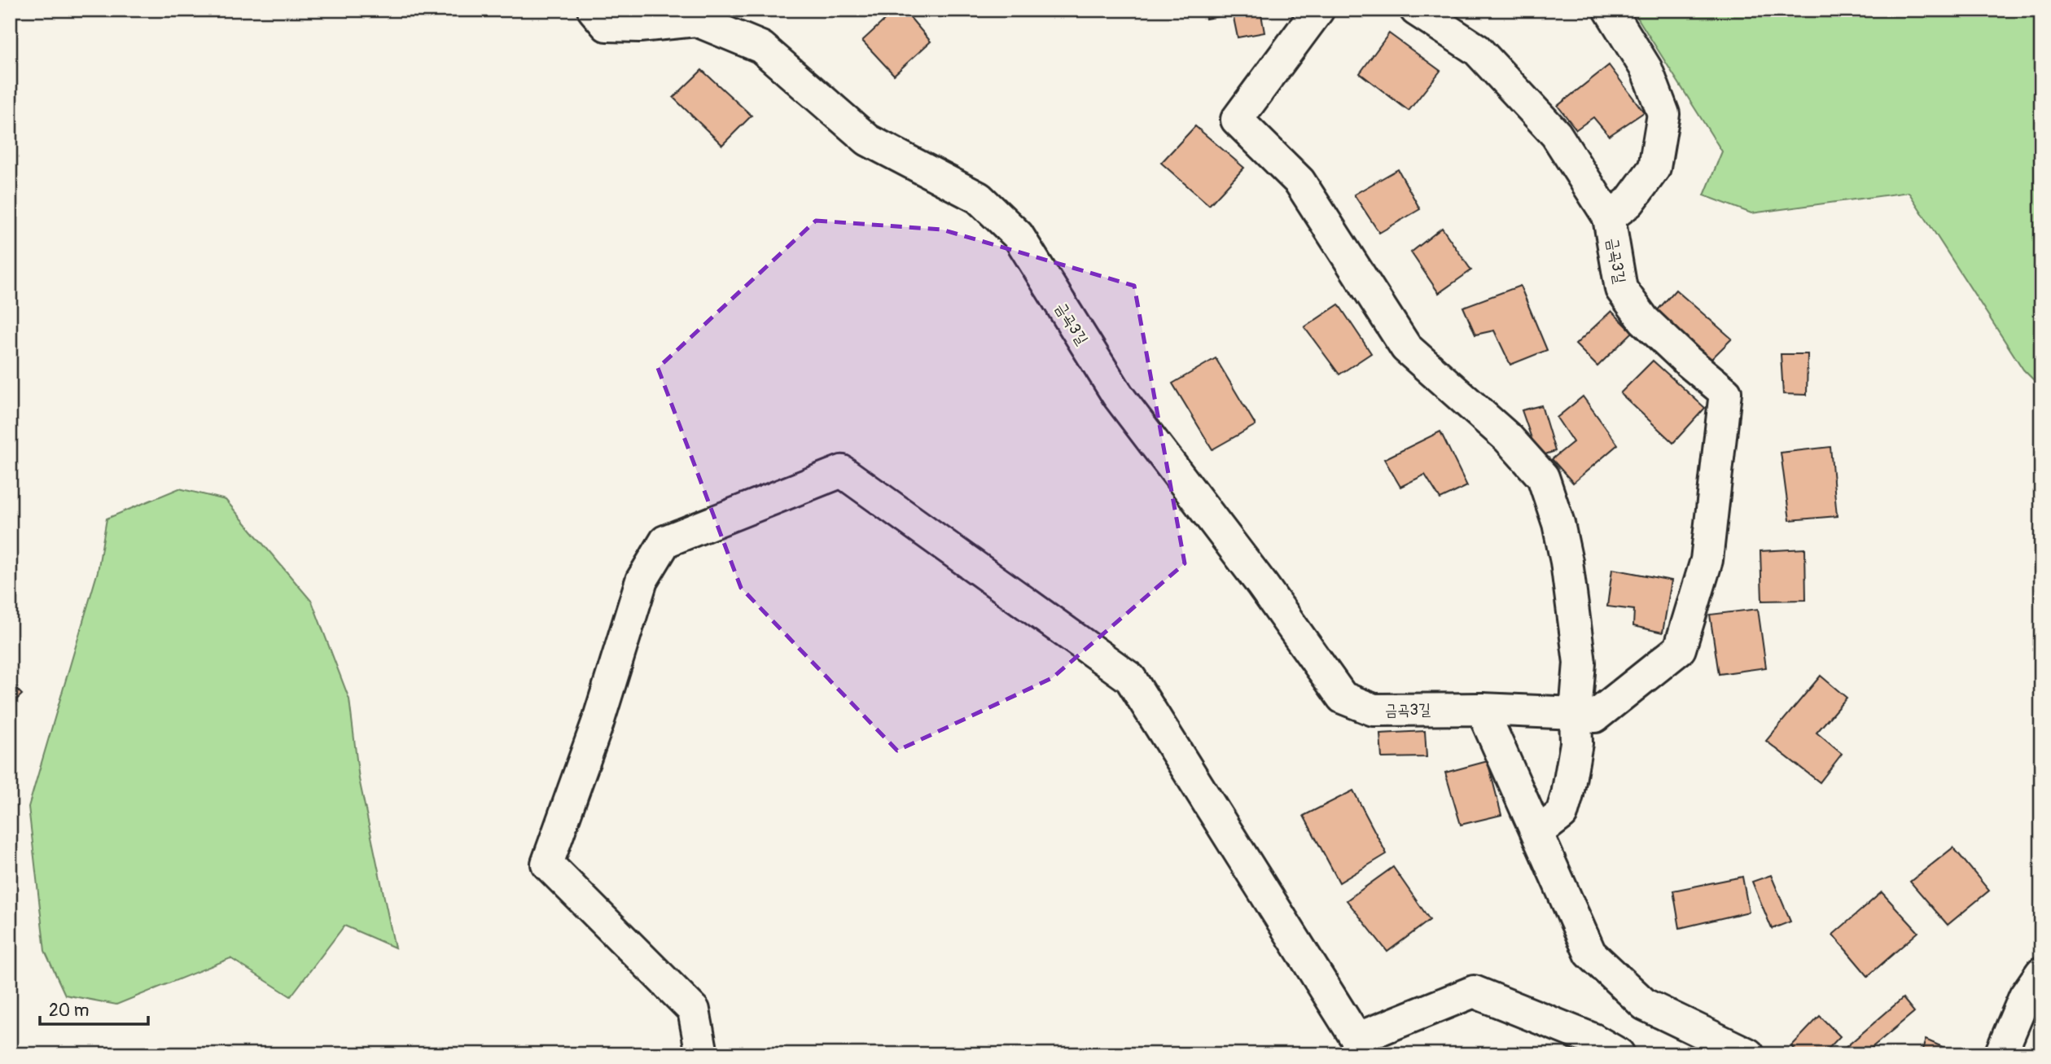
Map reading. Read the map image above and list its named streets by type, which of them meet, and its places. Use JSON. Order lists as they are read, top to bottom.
{
  "streets": {
    "lane": ["금곡3길"]
  },
  "scale_bar": "20 m"
}
